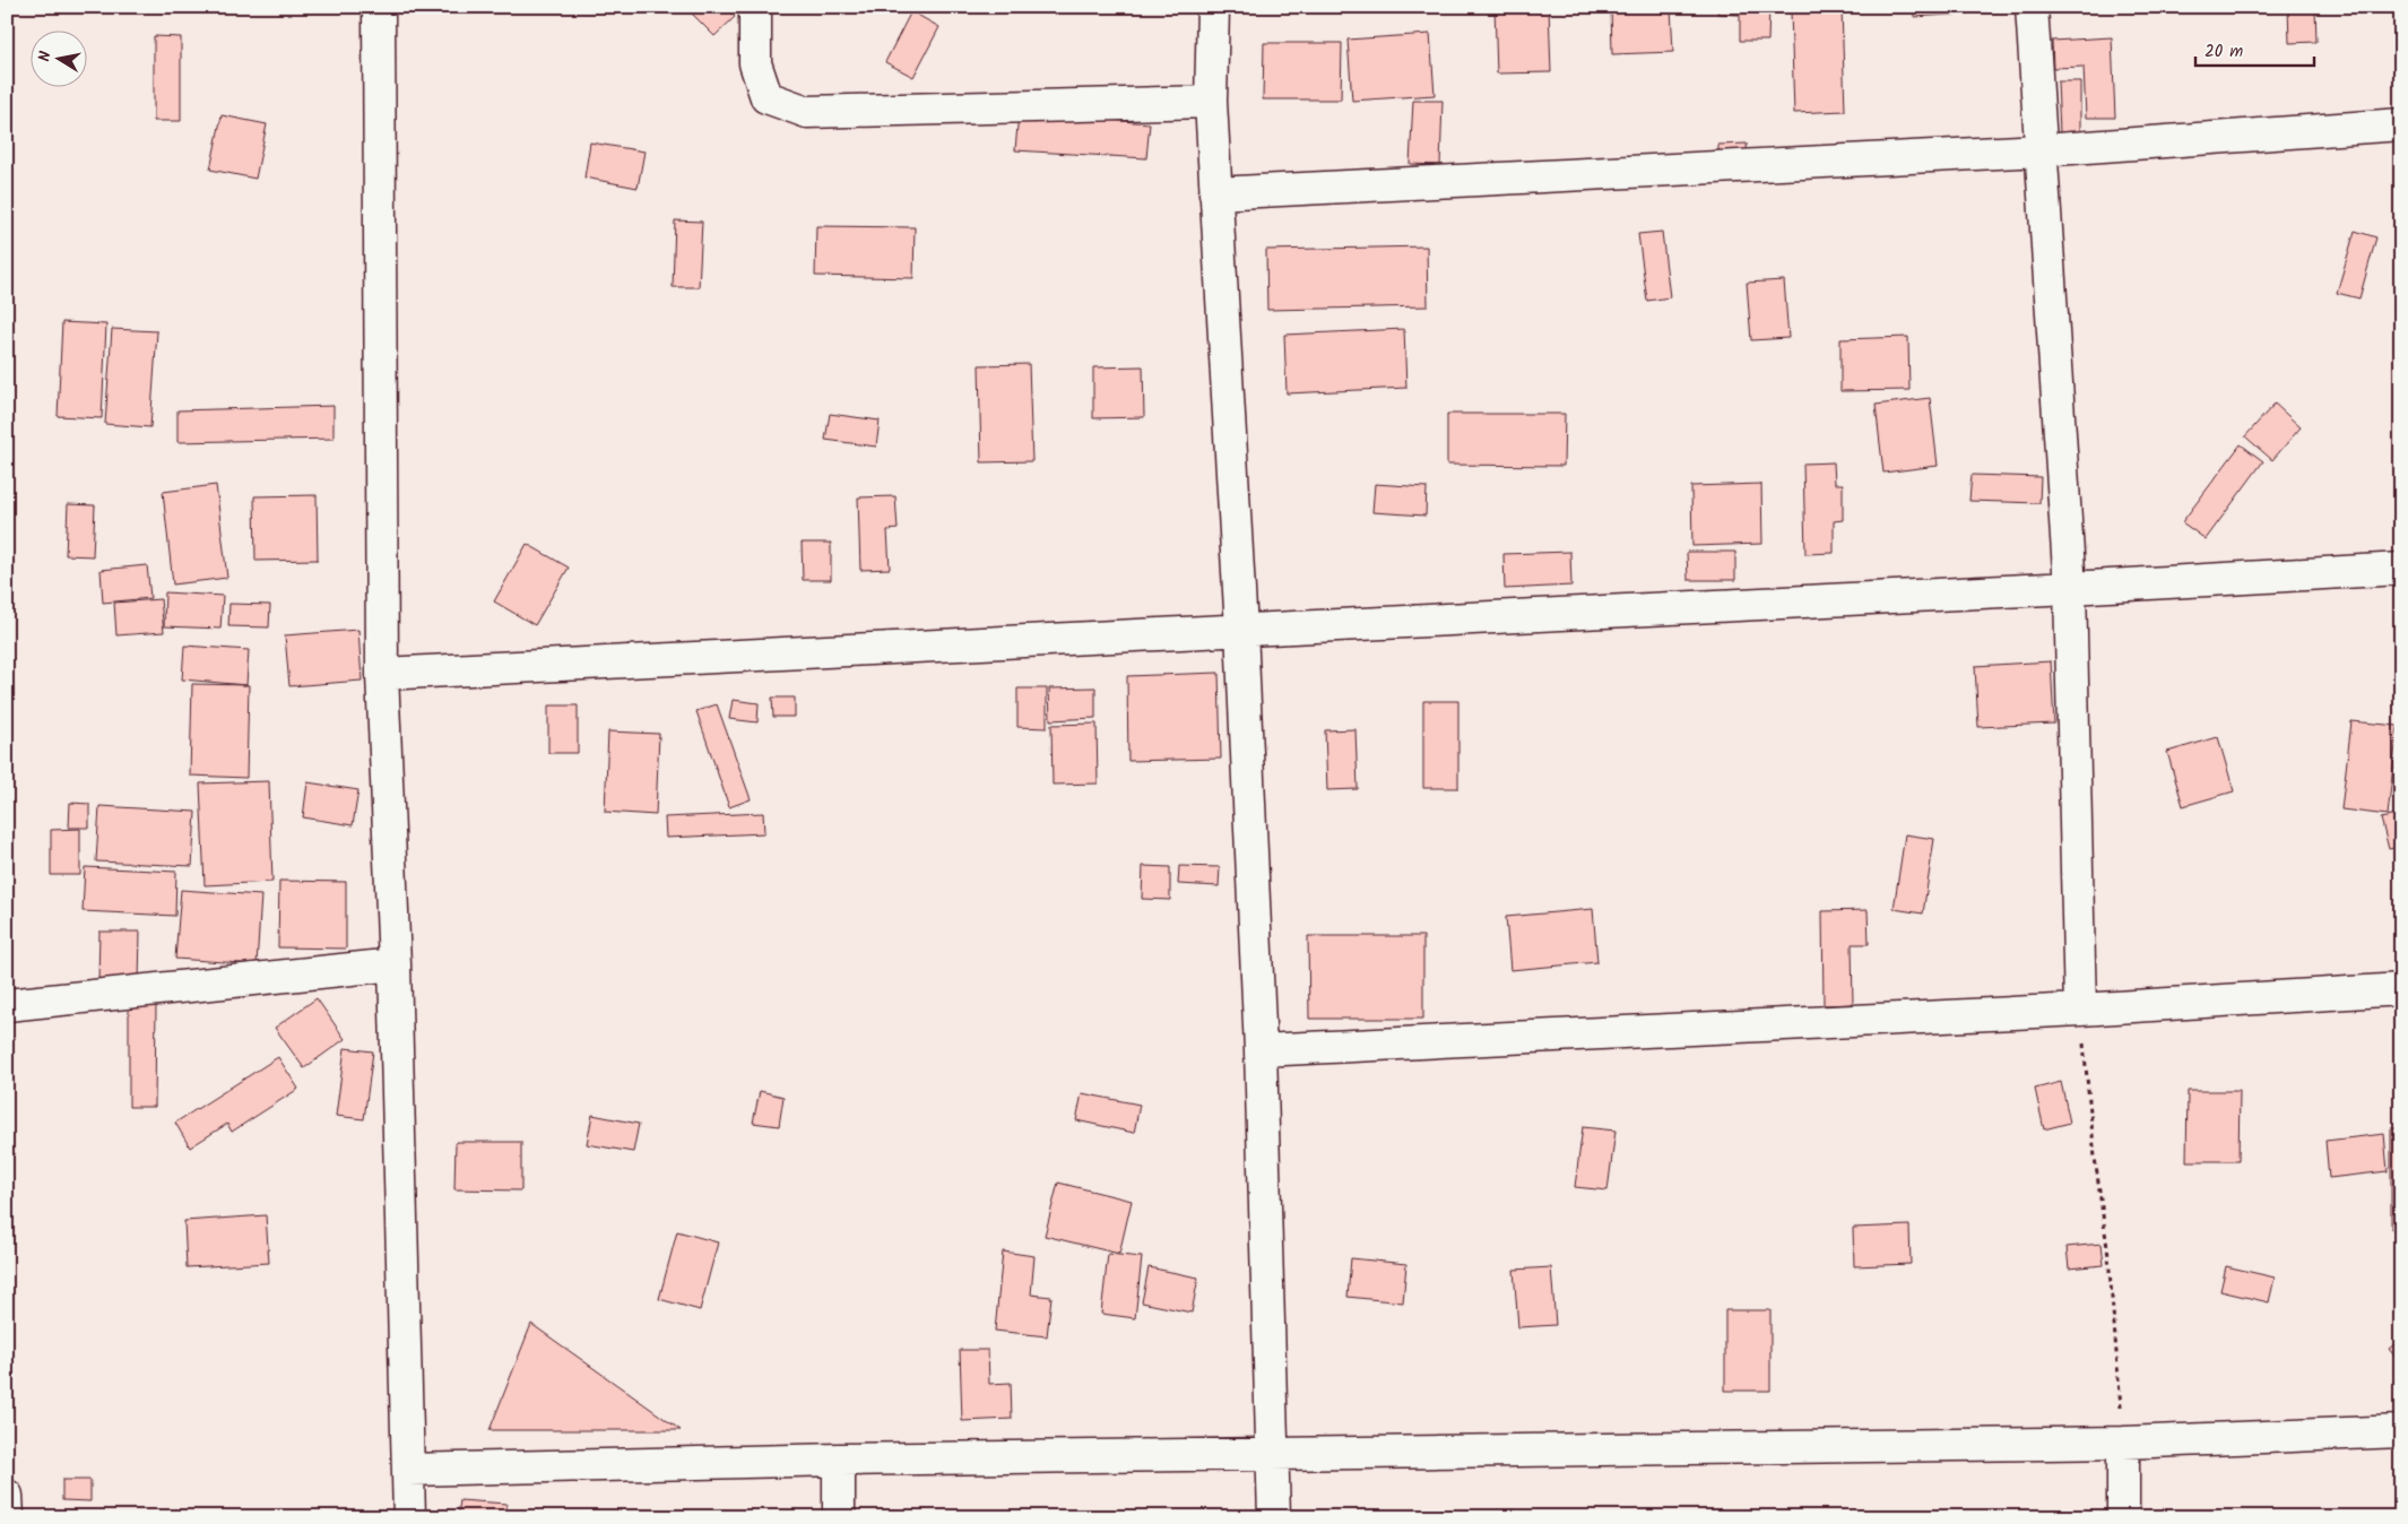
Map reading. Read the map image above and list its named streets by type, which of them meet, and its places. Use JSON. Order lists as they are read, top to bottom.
{
  "scale_bar": "20 m",
  "north": "left"
}
